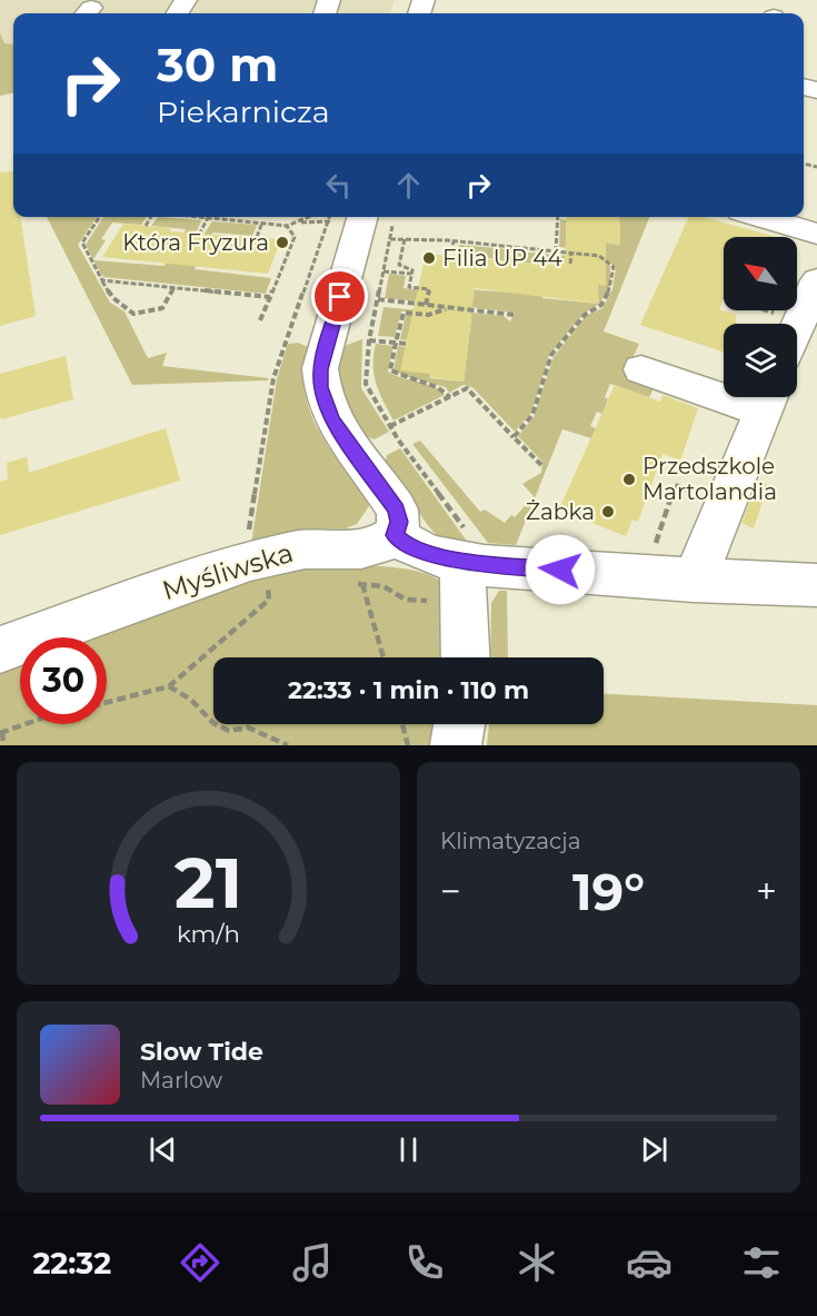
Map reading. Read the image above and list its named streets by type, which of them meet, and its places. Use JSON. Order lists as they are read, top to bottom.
{
  "streets": {
    "street": ["Myśliwska"]
  },
  "places": [
    "Która Fryzura",
    "Filia UP 44",
    "Przedszkole Martolandia",
    "Żabka"
  ],
  "north": "top left",
  "page": {
    "turn": ["30 m", "Piekarnicza"],
    "limit": "30",
    "trip": "22:33 · 1 min · 110 m",
    "tile": "Klimatyzacja",
    "heat": ["−", "19°", "+"],
    "song": ["Slow Tide", "Marlow"],
    "tabs": "22:32",
    "gauge": ["21", "km/h"]
  }
}
